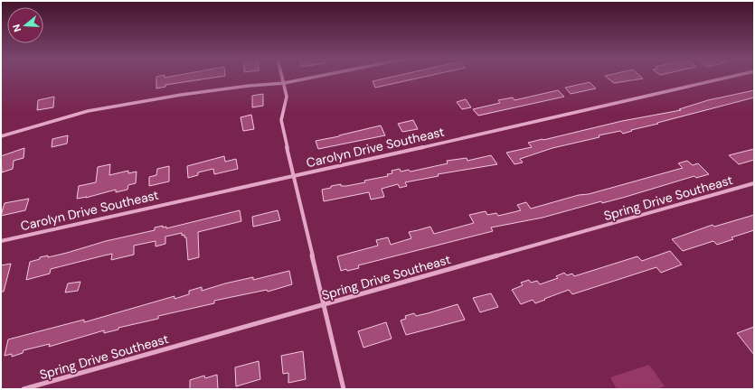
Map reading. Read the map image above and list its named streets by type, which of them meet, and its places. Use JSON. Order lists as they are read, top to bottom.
{
  "streets": {
    "street": ["Carolyn Drive Southeast", "Spring Drive Southeast"]
  },
  "north": "left"
}
